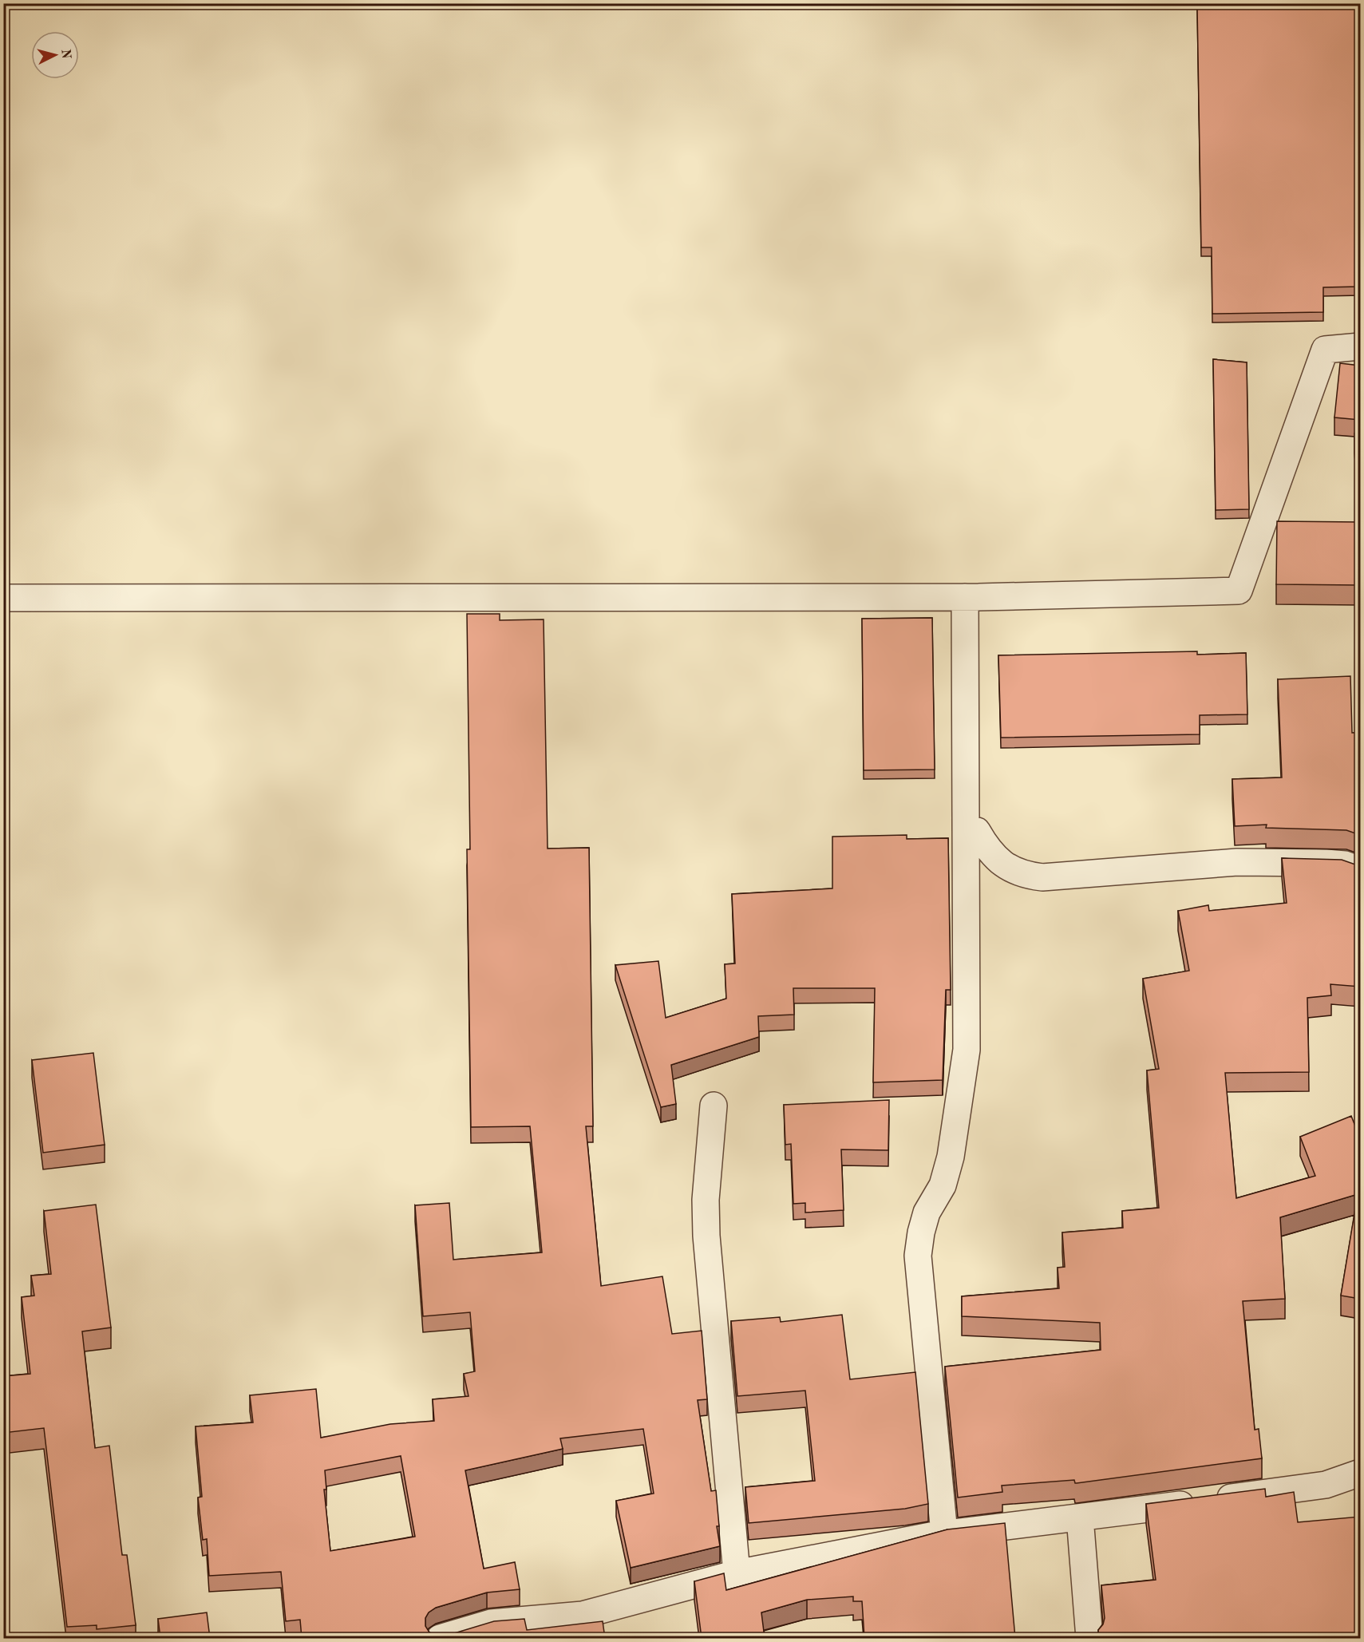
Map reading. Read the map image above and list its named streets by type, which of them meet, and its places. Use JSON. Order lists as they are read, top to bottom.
{
  "north": "right"
}
